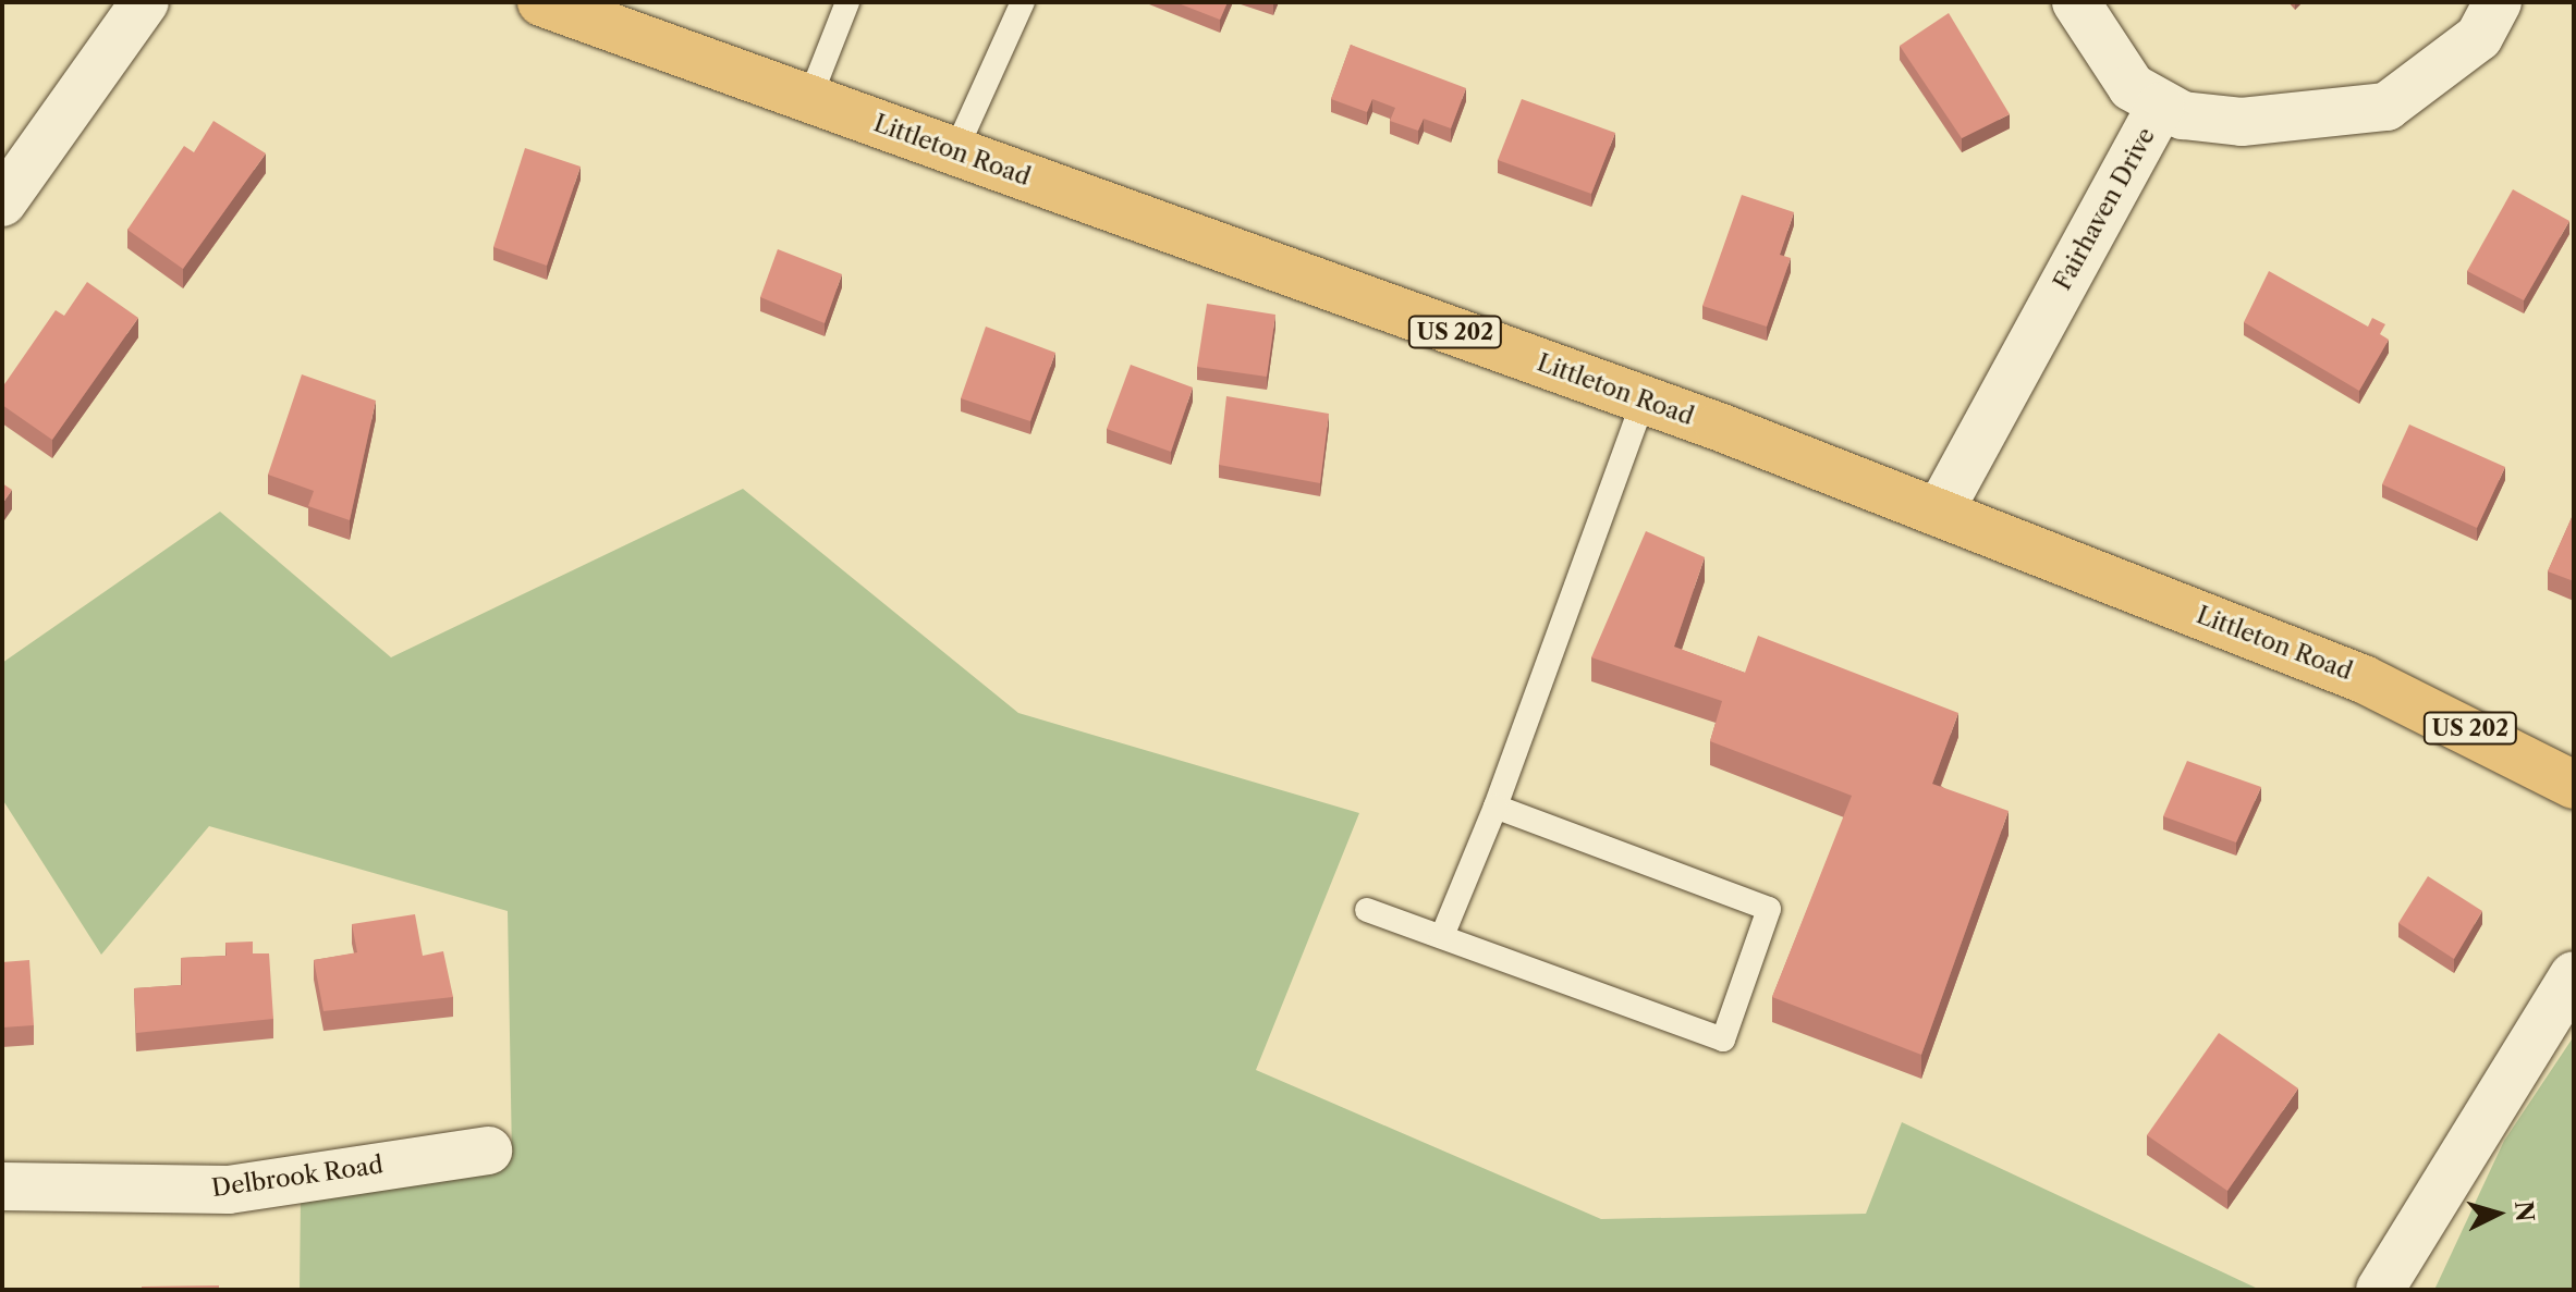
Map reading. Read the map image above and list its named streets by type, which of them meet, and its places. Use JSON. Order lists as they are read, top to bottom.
{
  "streets": {
    "main road": ["Littleton Road", "US 202"],
    "street": ["Fairhaven Drive", "Delbrook Road"]
  },
  "crossings": [
    ["Littleton Road", "Fairhaven Drive"]
  ],
  "north": "right"
}
